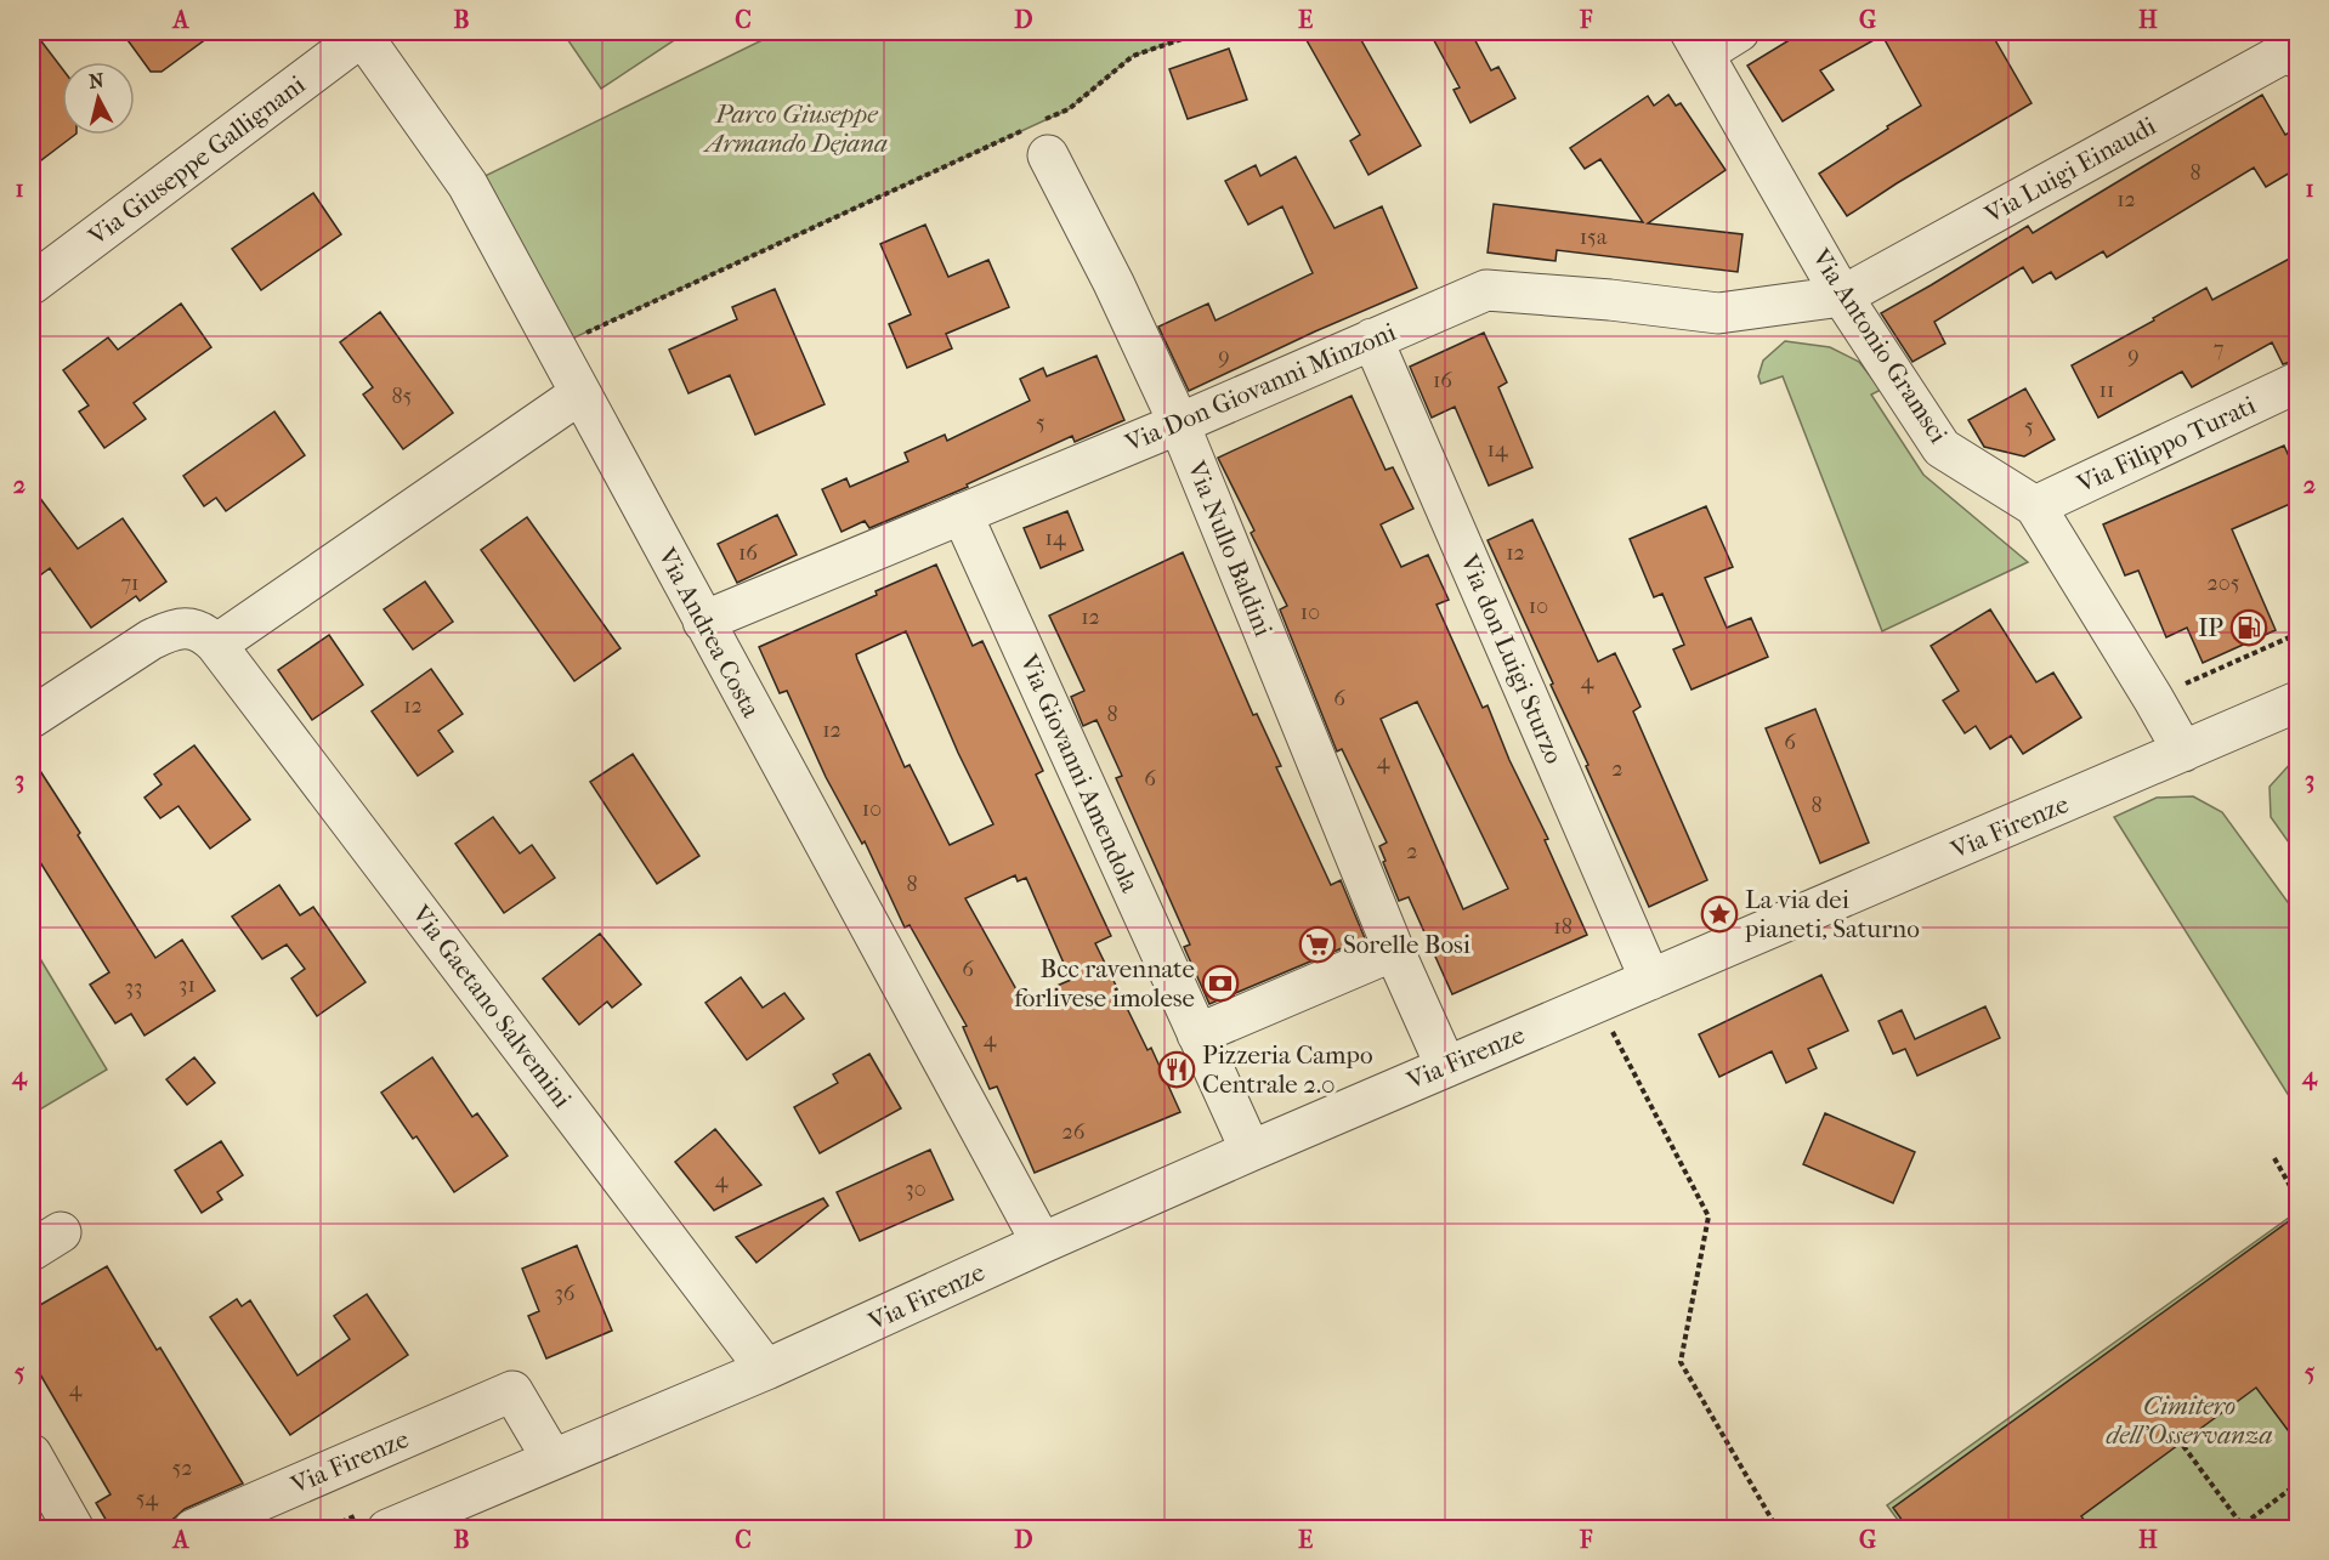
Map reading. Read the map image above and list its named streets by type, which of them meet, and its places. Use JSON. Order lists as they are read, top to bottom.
{
  "streets": {
    "street": [
      "Via Giuseppe Gallignani",
      "Via Luigi Einaudi",
      "Via Antonio Gramsci",
      "Via Don Giovanni Minzoni",
      "Via Filippo Turati",
      "Via Nullo Baldini",
      "Via Andrea Costa",
      "Via don Luigi Sturzo",
      "Via Giovanni Amendola",
      "Via Firenze",
      "Via Gaetano Salvemini"
    ]
  },
  "crossings": [
    ["Via Giuseppe Gallignani", "Via Andrea Costa"],
    ["Via Luigi Einaudi", "Via Antonio Gramsci"],
    ["Via Luigi Einaudi", "Via Don Giovanni Minzoni"],
    ["Via Antonio Gramsci", "Via Don Giovanni Minzoni"],
    ["Via Antonio Gramsci", "Via Filippo Turati"],
    ["Via Antonio Gramsci", "Via Firenze"],
    ["Via Don Giovanni Minzoni", "Via Nullo Baldini"],
    ["Via Don Giovanni Minzoni", "Via Andrea Costa"],
    ["Via Don Giovanni Minzoni", "Via don Luigi Sturzo"],
    ["Via Don Giovanni Minzoni", "Via Giovanni Amendola"],
    ["Via Nullo Baldini", "Via Firenze"],
    ["Via Andrea Costa", "Via Firenze"],
    ["Via don Luigi Sturzo", "Via Firenze"],
    ["Via Giovanni Amendola", "Via Firenze"],
    ["Via Firenze", "Via Gaetano Salvemini"]
  ],
  "parks": ["Parco Giuseppe Armando Dejana", "Cimitero dell'Osservanza"],
  "places": {
    "fuel station": ["IP"],
    "place": ["La via dei pianeti, Saturno"],
    "supermarket": ["Sorelle Bosi"],
    "bank": ["Bcc ravennate forlivese imolese"],
    "restaurant": ["Pizzeria Campo Centrale 2.0"]
  },
  "house_numbers": [
    "8",
    "12",
    "15a",
    "7",
    "9",
    "9",
    "16",
    "11",
    "85",
    "5",
    "5",
    "14",
    "14",
    "16",
    "12",
    "71",
    "205",
    "10",
    "10",
    "12",
    "4",
    "6",
    "12",
    "8",
    "12",
    "6",
    "4",
    "2",
    "6",
    "8",
    "10",
    "2",
    "8",
    "18",
    "6",
    "31",
    "33",
    "4",
    "26",
    "4",
    "30",
    "36",
    "4",
    "52",
    "54"
  ],
  "north": "top",
  "grid": {
    "columns": [
      "A",
      "B",
      "C",
      "D",
      "E",
      "F",
      "G",
      "H"
    ],
    "rows": [
      "1",
      "2",
      "3",
      "4",
      "5"
    ]
  }
}
